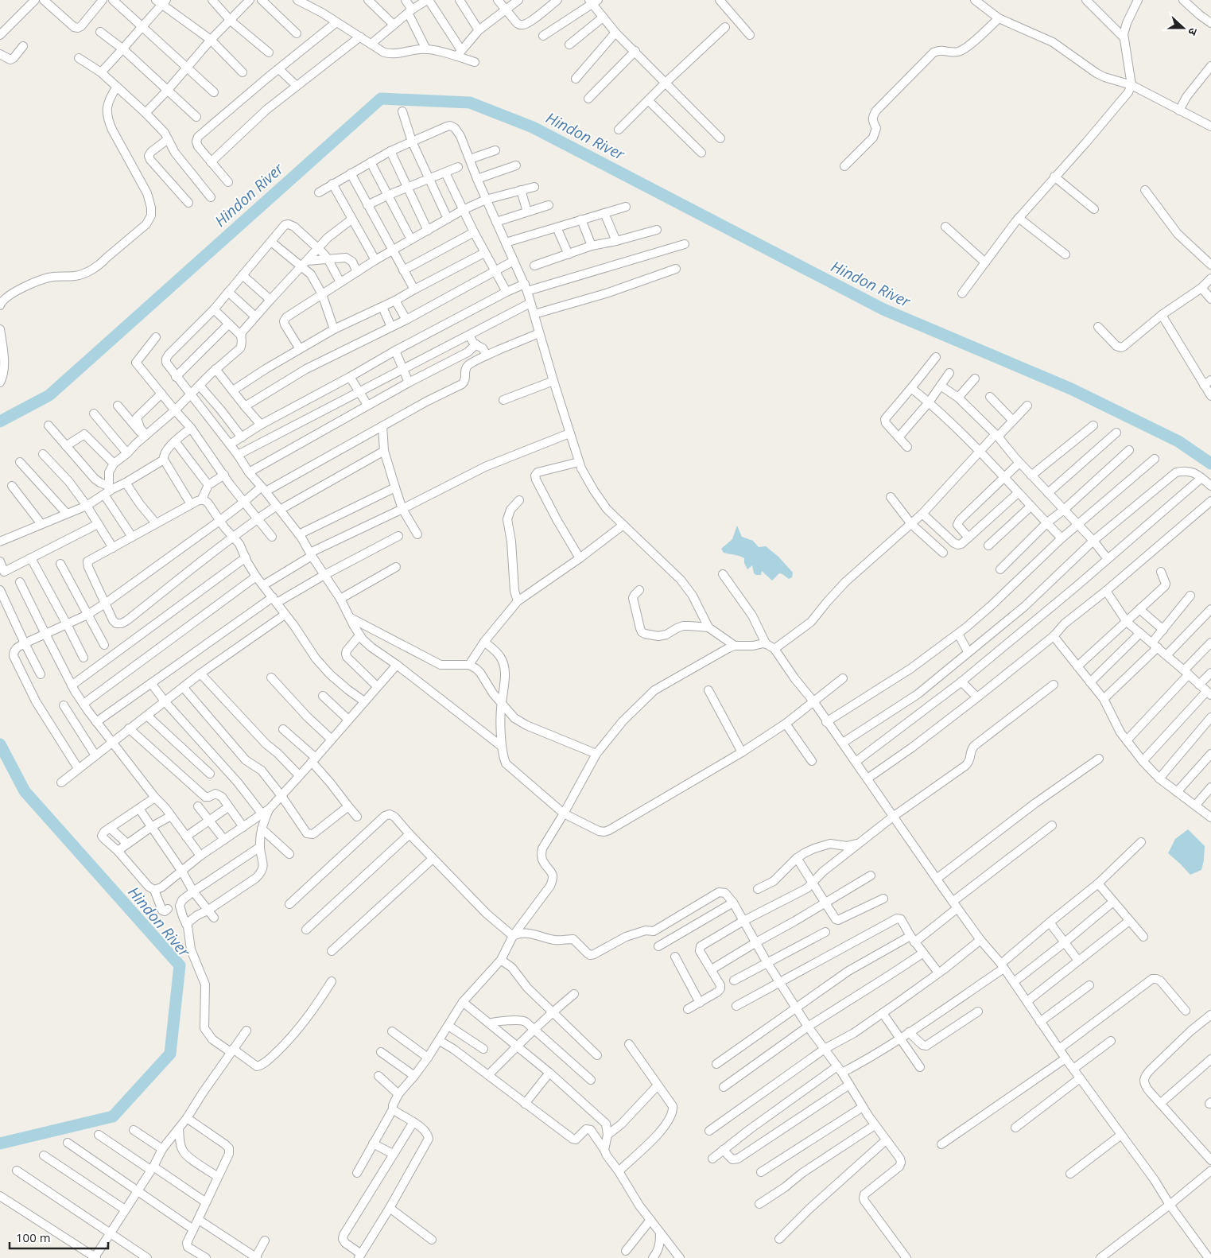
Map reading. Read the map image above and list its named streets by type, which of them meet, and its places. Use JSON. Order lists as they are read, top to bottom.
{
  "water": ["Hindon River"],
  "scale_bar": "100 m",
  "north": "right"
}
